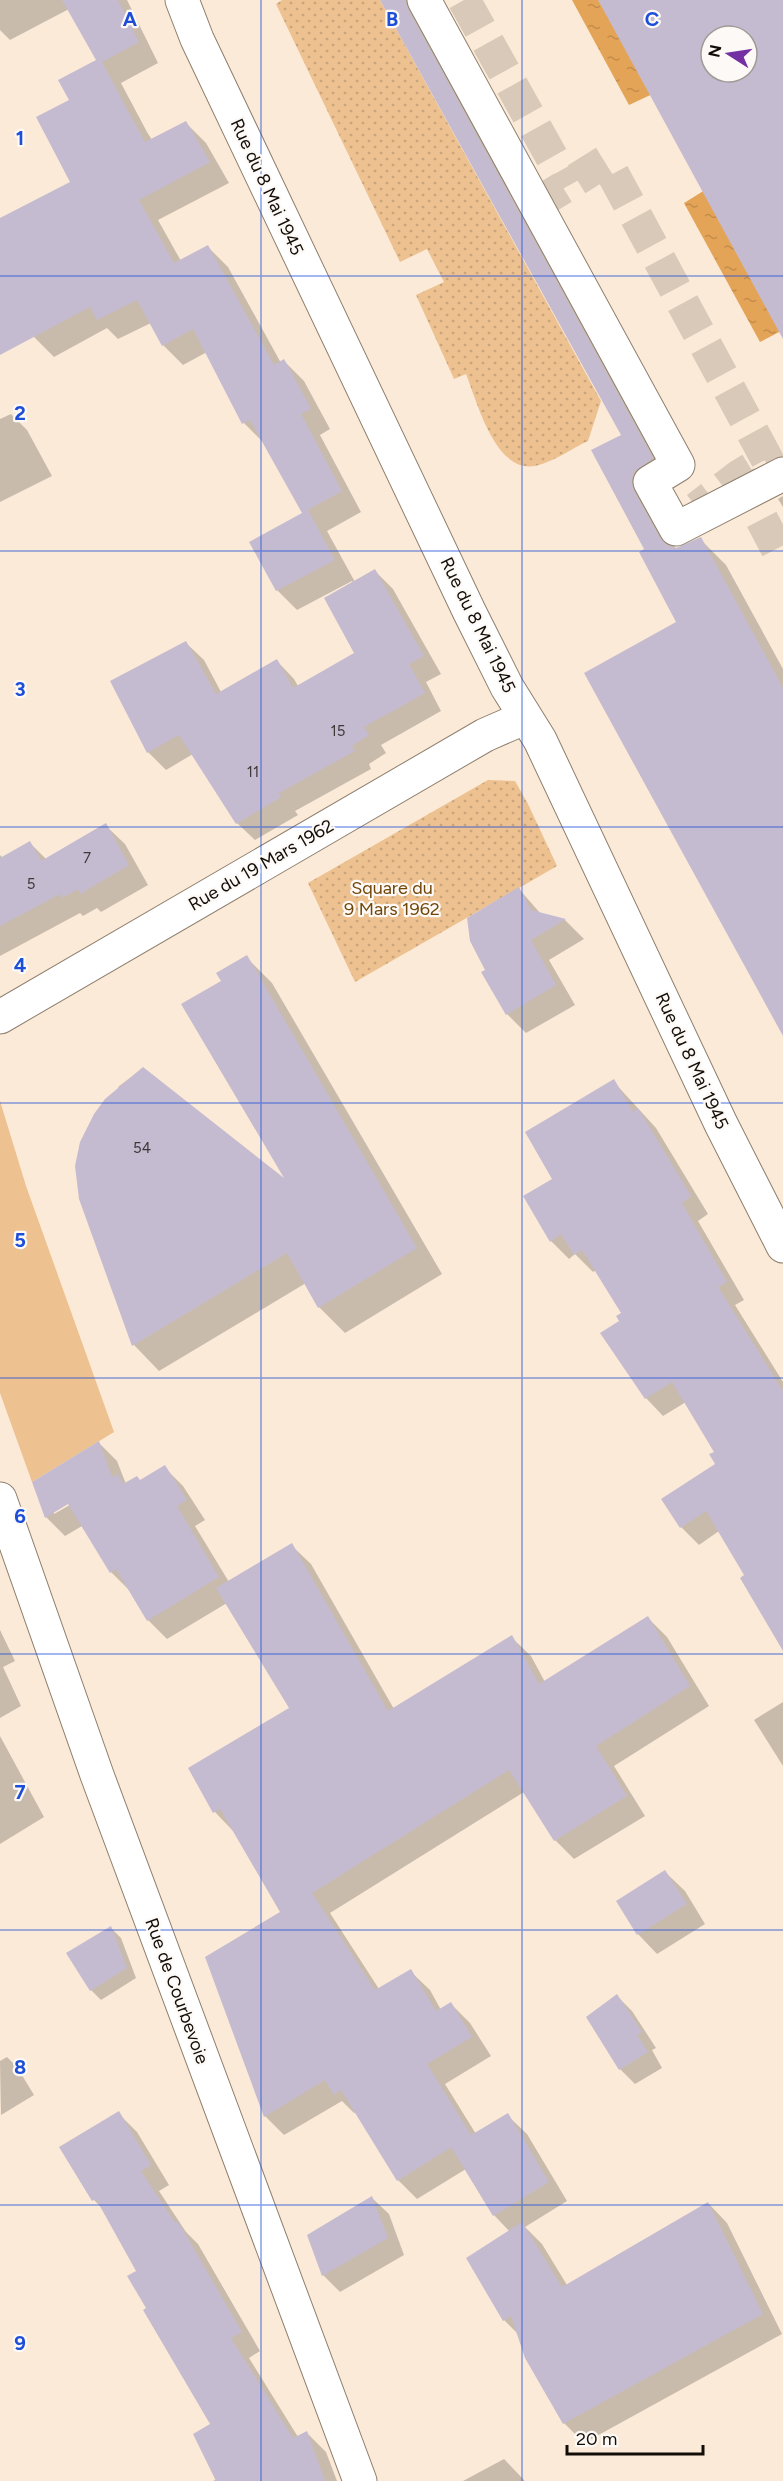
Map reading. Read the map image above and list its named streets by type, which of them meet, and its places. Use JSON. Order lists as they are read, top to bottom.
{
  "streets": {
    "street": ["Rue du 8 Mai 1945", "Rue du 19 Mars 1962", "Rue de Courbevoie"]
  },
  "crossings": [
    ["Rue du 8 Mai 1945", "Rue du 19 Mars 1962"]
  ],
  "parks": ["Square du 9 Mars 1962"],
  "house_numbers": [
    "15",
    "11",
    "7",
    "5",
    "54"
  ],
  "scale_bar": "20 m",
  "north": "left",
  "grid": {
    "columns": ["A", "B", "C"],
    "rows": [
      "1",
      "2",
      "3",
      "4",
      "5",
      "6",
      "7",
      "8",
      "9"
    ]
  }
}
